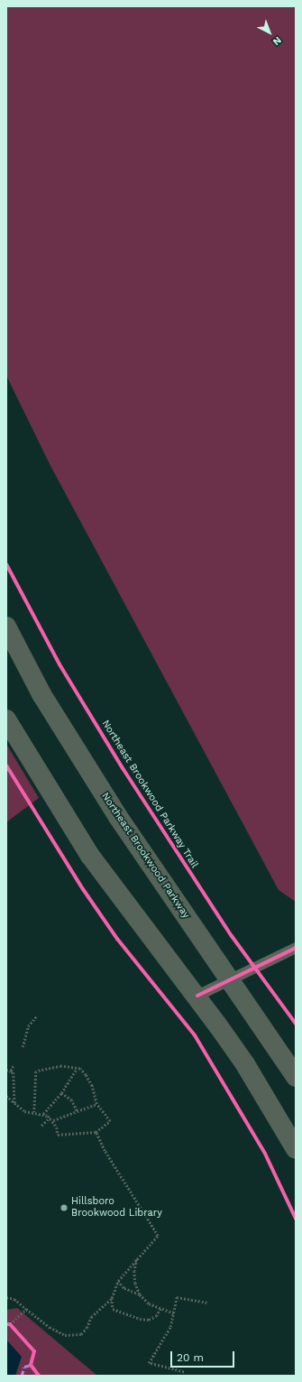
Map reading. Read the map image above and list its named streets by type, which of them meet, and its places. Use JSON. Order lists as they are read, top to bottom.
{
  "streets": {
    "main road": ["Northeast Brookwood Parkway"],
    "cycle path": ["Northeast Brookwood Parkway Trail"]
  },
  "places": ["Hillsboro Brookwood Library"],
  "scale_bar": "20 m",
  "north": "bottom right"
}
